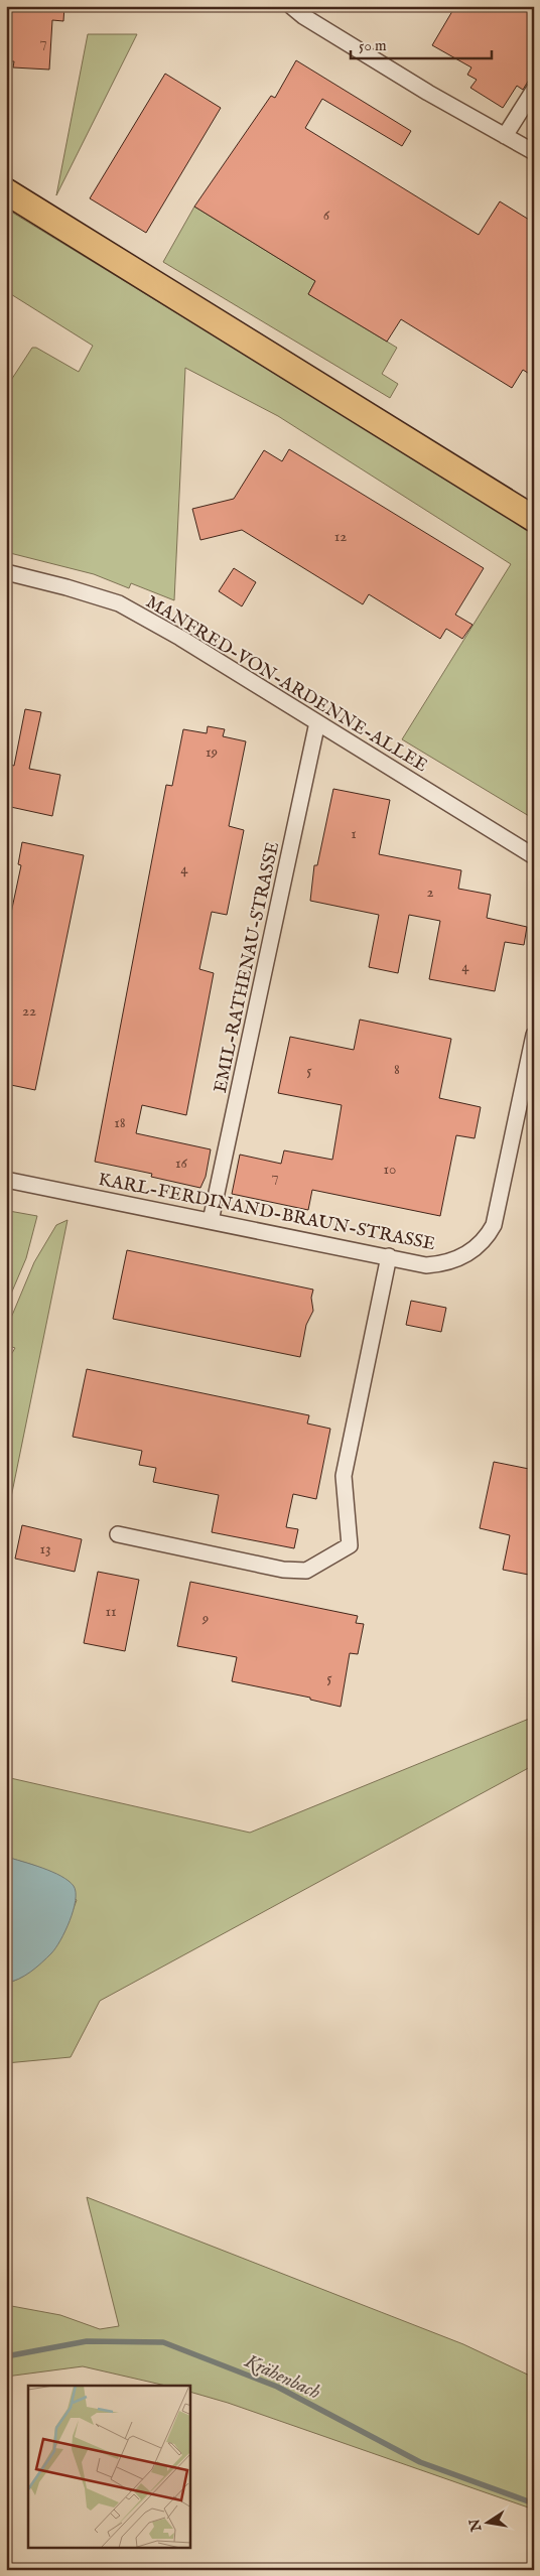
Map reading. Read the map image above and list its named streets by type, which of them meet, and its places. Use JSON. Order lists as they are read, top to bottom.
{
  "streets": {
    "street": ["MANFRED-VON-ARDENNE-ALLEE", "EMIL-RATHENAU-STRASSE", "KARL-FERDINAND-BRAUN-STRASSE"]
  },
  "crossings": [
    ["MANFRED-VON-ARDENNE-ALLEE", "EMIL-RATHENAU-STRASSE"],
    ["EMIL-RATHENAU-STRASSE", "KARL-FERDINAND-BRAUN-STRASSE"]
  ],
  "water": ["Krähenbach"],
  "house_numbers": [
    "7",
    "6",
    "12",
    "19",
    "1",
    "4",
    "2",
    "4",
    "22",
    "8",
    "5",
    "18",
    "16",
    "10",
    "7",
    "13",
    "11",
    "9",
    "5"
  ],
  "scale_bar": "50 m",
  "north": "left"
}
